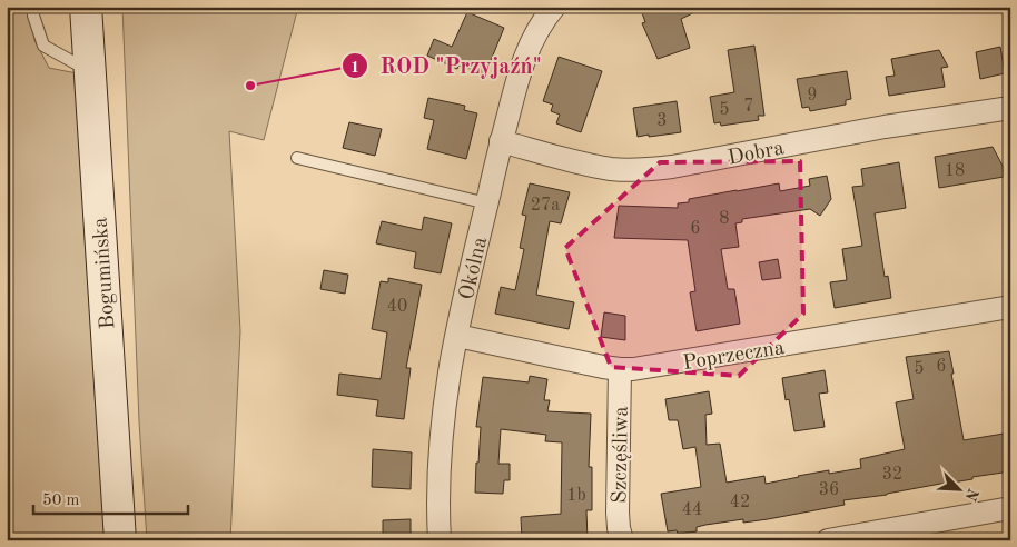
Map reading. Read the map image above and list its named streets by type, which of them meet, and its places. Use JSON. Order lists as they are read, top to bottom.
{
  "streets": {
    "street": [
      "Dobra",
      "Okólna",
      "Bogumińska",
      "Poprzeczna",
      "Szczęśliwa"
    ]
  },
  "crossings": [
    ["Dobra", "Okólna"],
    ["Okólna", "Poprzeczna"],
    ["Poprzeczna", "Szczęśliwa"]
  ],
  "places": ["ROD \"Przyjaźń\""],
  "house_numbers": [
    "9",
    "7",
    "5",
    "3",
    "18",
    "27a",
    "8",
    "6",
    "40",
    "6",
    "5",
    "32",
    "36",
    "1b",
    "42",
    "44"
  ],
  "scale_bar": "50 m",
  "north": "bottom right"
}
